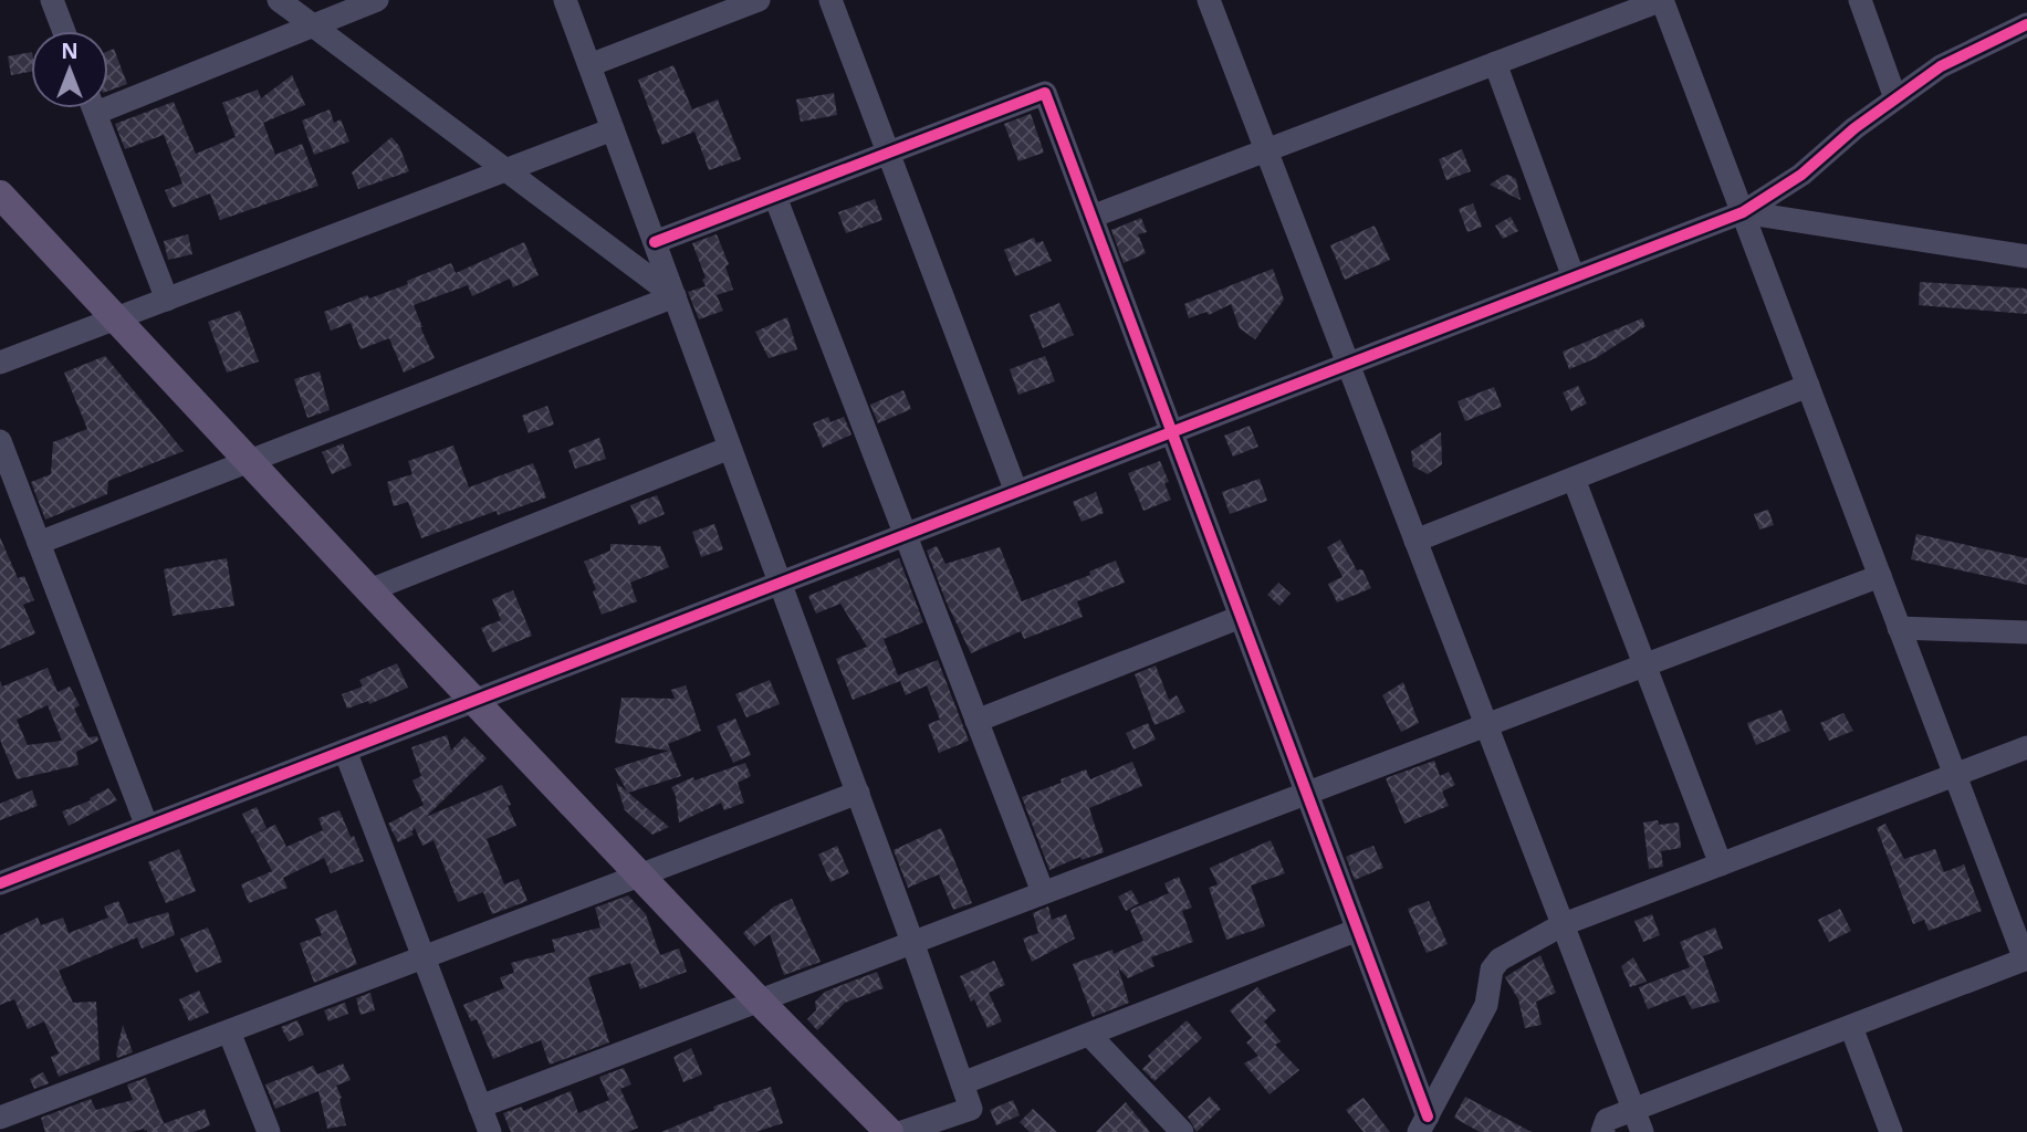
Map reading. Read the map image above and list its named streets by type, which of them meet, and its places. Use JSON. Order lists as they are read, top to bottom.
{
  "north": "top"
}
